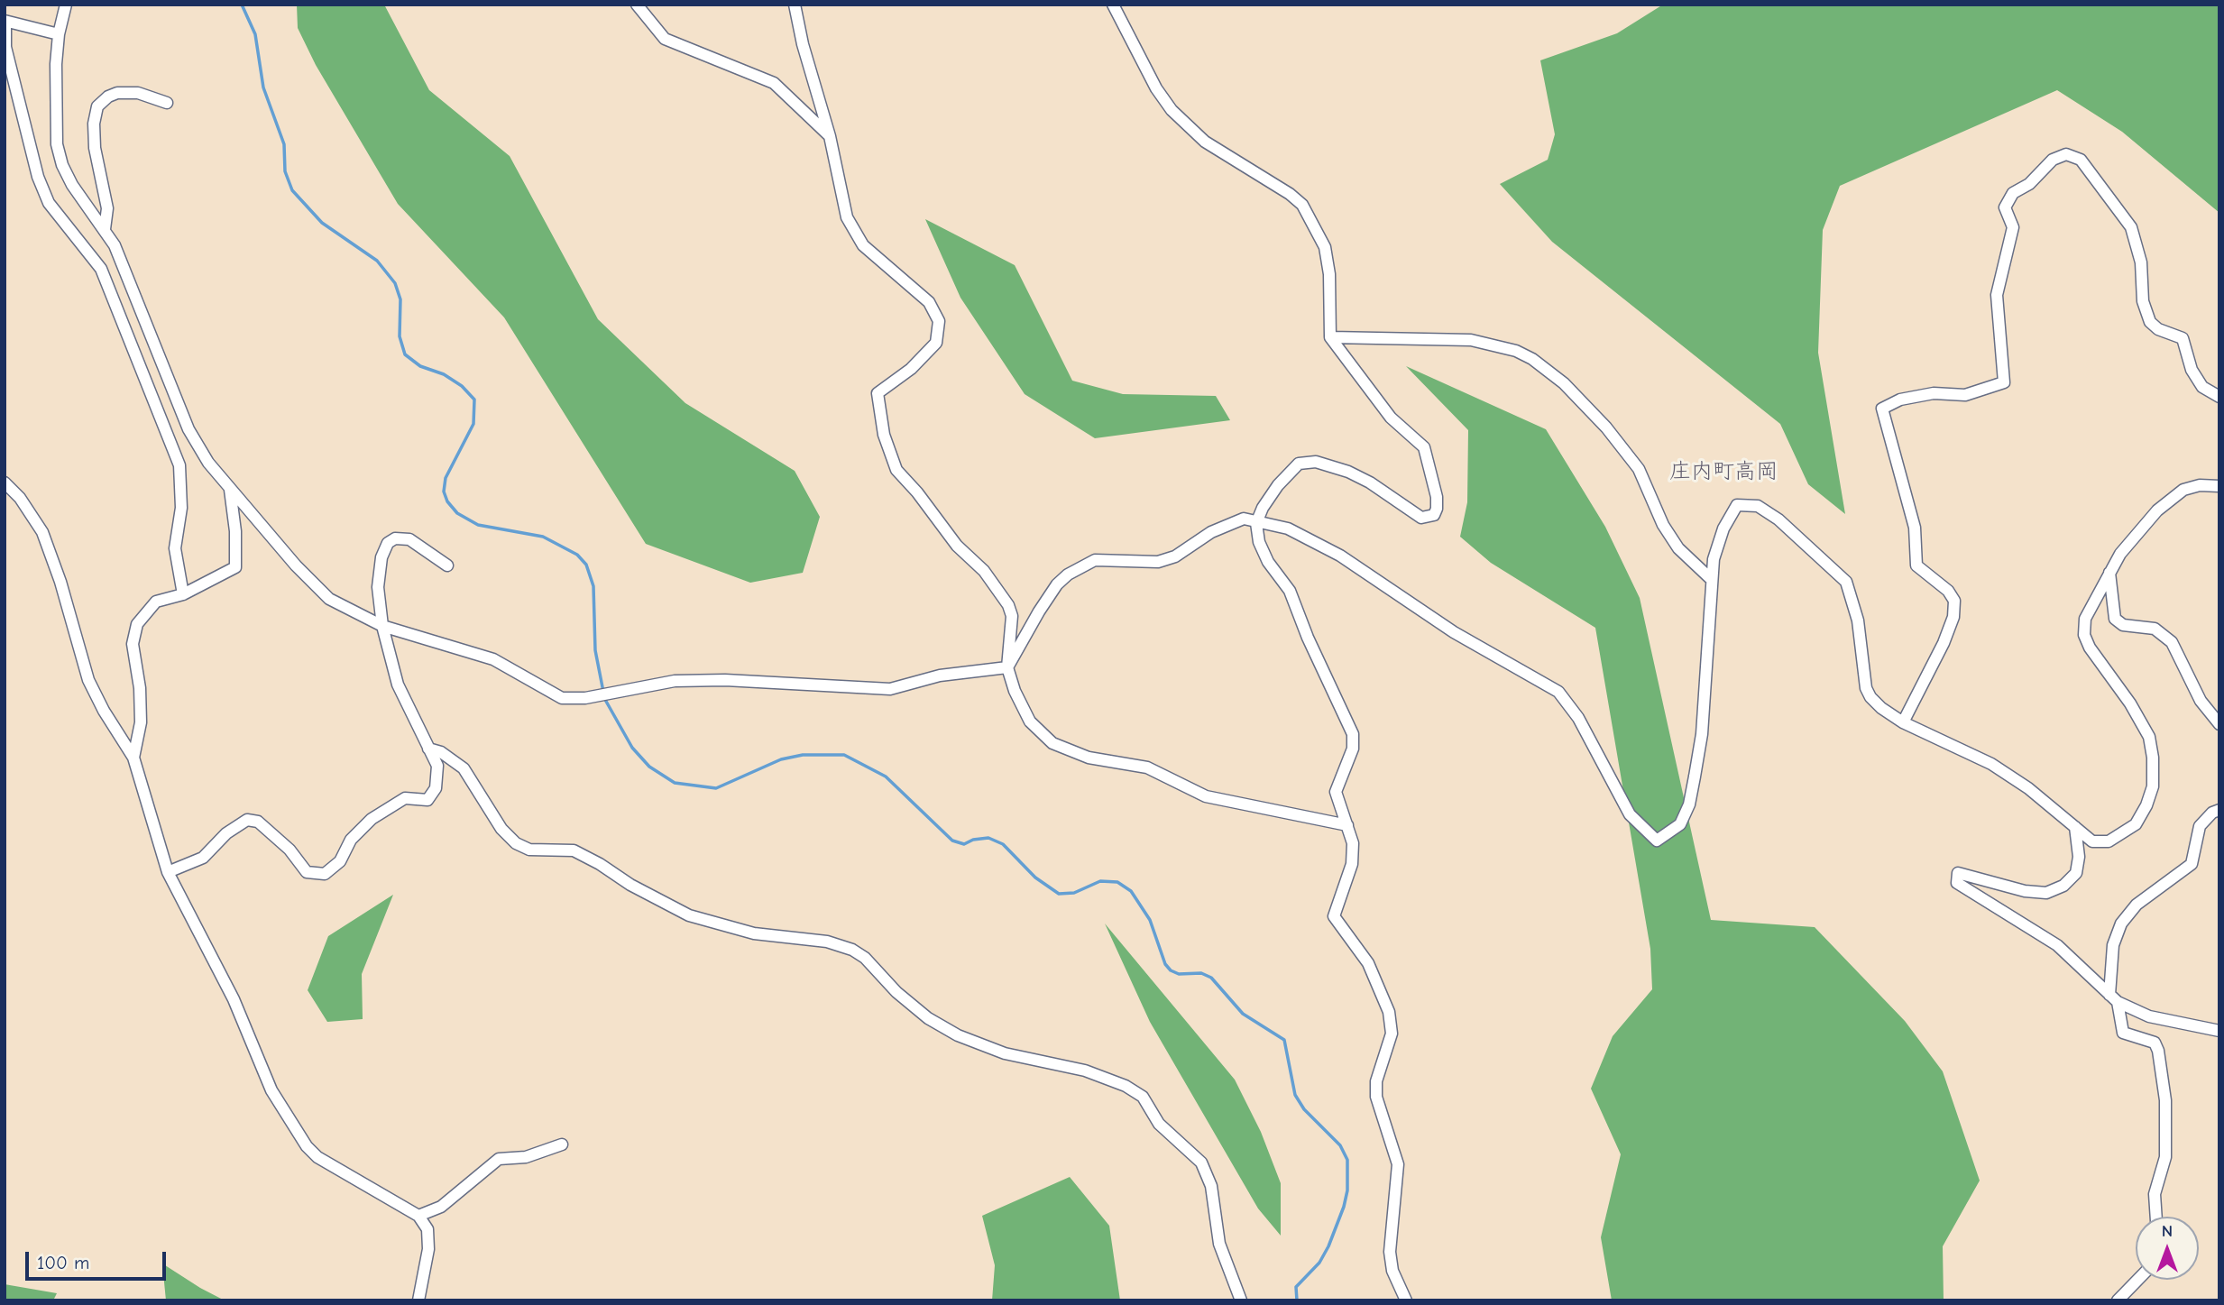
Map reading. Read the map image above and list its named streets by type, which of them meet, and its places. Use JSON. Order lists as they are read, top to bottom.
{
  "districts": ["庄内町高岡"],
  "scale_bar": "100 m",
  "north": "top"
}
